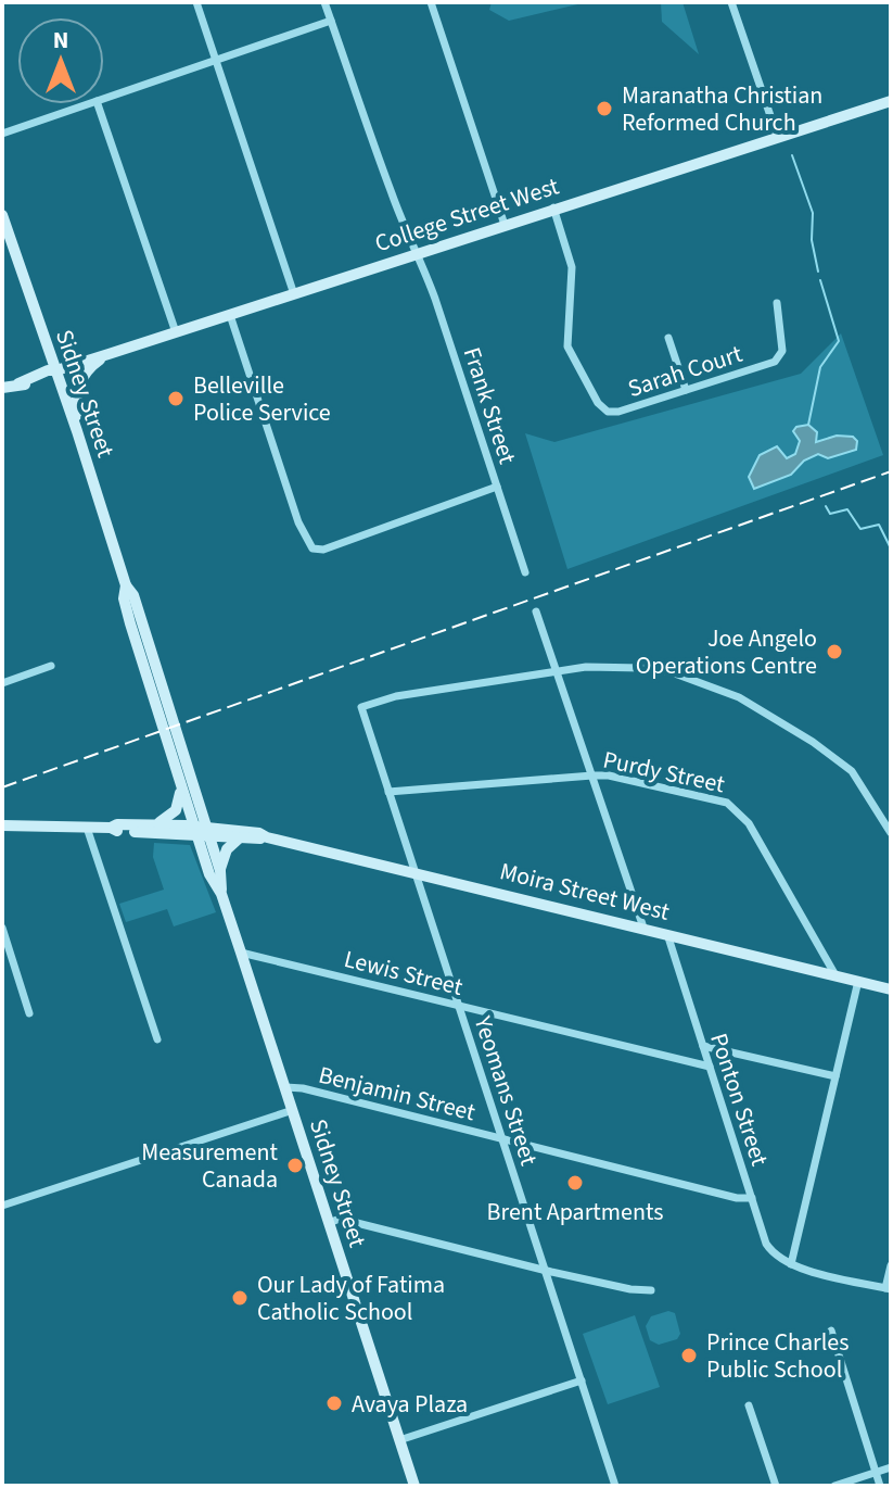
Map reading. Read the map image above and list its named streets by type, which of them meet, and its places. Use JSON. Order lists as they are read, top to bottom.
{
  "streets": {
    "main road": ["College Street West", "Sidney Street", "Moira Street West"],
    "street": [
      "Sarah Court",
      "Frank Street",
      "Purdy Street",
      "Lewis Street",
      "Yeomans Street",
      "Benjamin Street",
      "Ponton Street"
    ]
  },
  "crossings": [
    ["College Street West", "Sarah Court"],
    ["College Street West", "Sidney Street"],
    ["College Street West", "Frank Street"],
    ["Sidney Street", "Moira Street West"],
    ["Sidney Street", "Lewis Street"],
    ["Sidney Street", "Benjamin Street"],
    ["Purdy Street", "Moira Street West"],
    ["Purdy Street", "Yeomans Street"],
    ["Moira Street West", "Yeomans Street"],
    ["Moira Street West", "Ponton Street"],
    ["Lewis Street", "Yeomans Street"],
    ["Lewis Street", "Ponton Street"],
    ["Yeomans Street", "Benjamin Street"],
    ["Benjamin Street", "Ponton Street"]
  ],
  "places": [
    "Maranatha Christian Reformed Church",
    "Belleville Police Service",
    "Joe Angelo Operations Centre",
    "Measurement Canada",
    "Brent Apartments",
    "Our Lady of Fatima Catholic School",
    "Prince Charles Public School",
    "Avaya Plaza"
  ],
  "north": "top"
}
